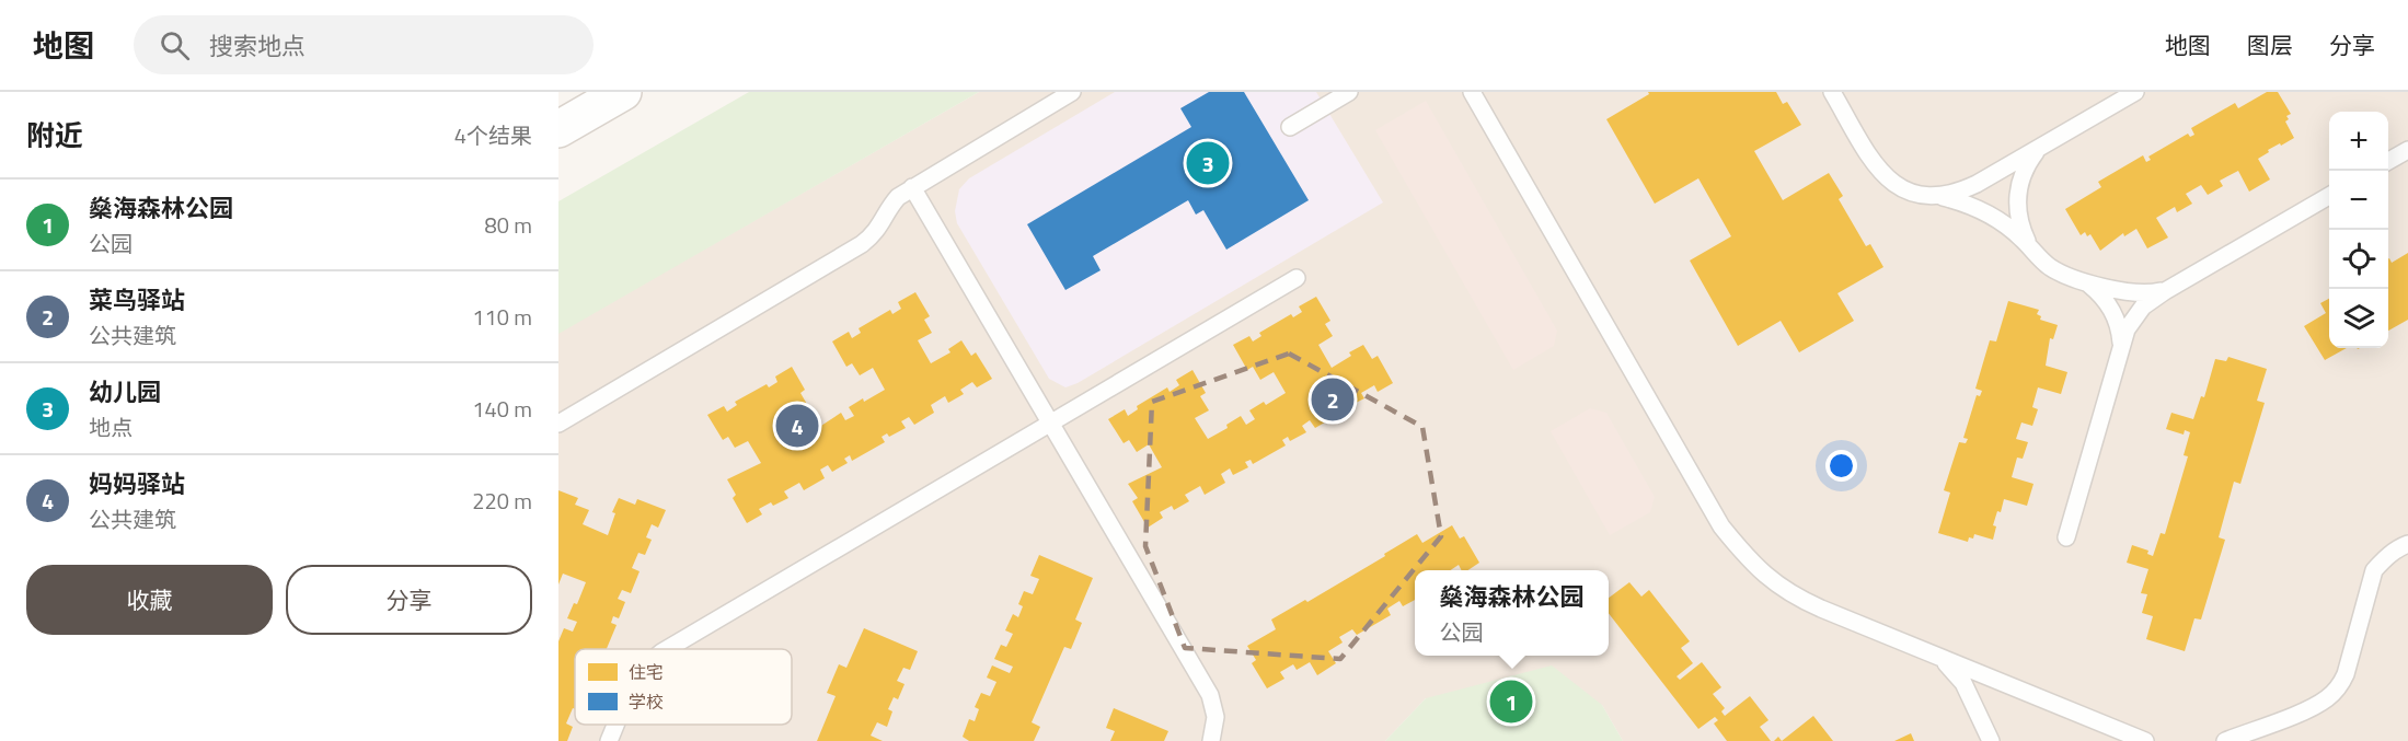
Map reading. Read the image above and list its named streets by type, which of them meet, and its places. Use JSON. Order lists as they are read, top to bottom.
{
  "legend": ["住宅", "学校"],
  "page": {
    "header": "地图",
    "search": "搜索地点",
    "nav": ["地图", "图层", "分享"],
    "heading": ["附近", "4个结果"],
    "map_buttons": ["+", "−"],
    "pins": [
      "3",
      "2",
      "4",
      "1"
    ],
    "list": [
      {
        "mark": "1",
        "name": "燊海森林公园",
        "note": "公园",
        "value": "80 m"
      },
      {
        "mark": "2",
        "name": "菜鸟驿站",
        "note": "公共建筑",
        "value": "110 m"
      },
      {
        "mark": "3",
        "name": "幼儿园",
        "note": "地点",
        "value": "140 m"
      },
      {
        "mark": "4",
        "name": "妈妈驿站",
        "note": "公共建筑",
        "value": "220 m"
      }
    ],
    "buttons": ["收藏", "分享"],
    "popup": ["燊海森林公园", "公园"]
  }
}
